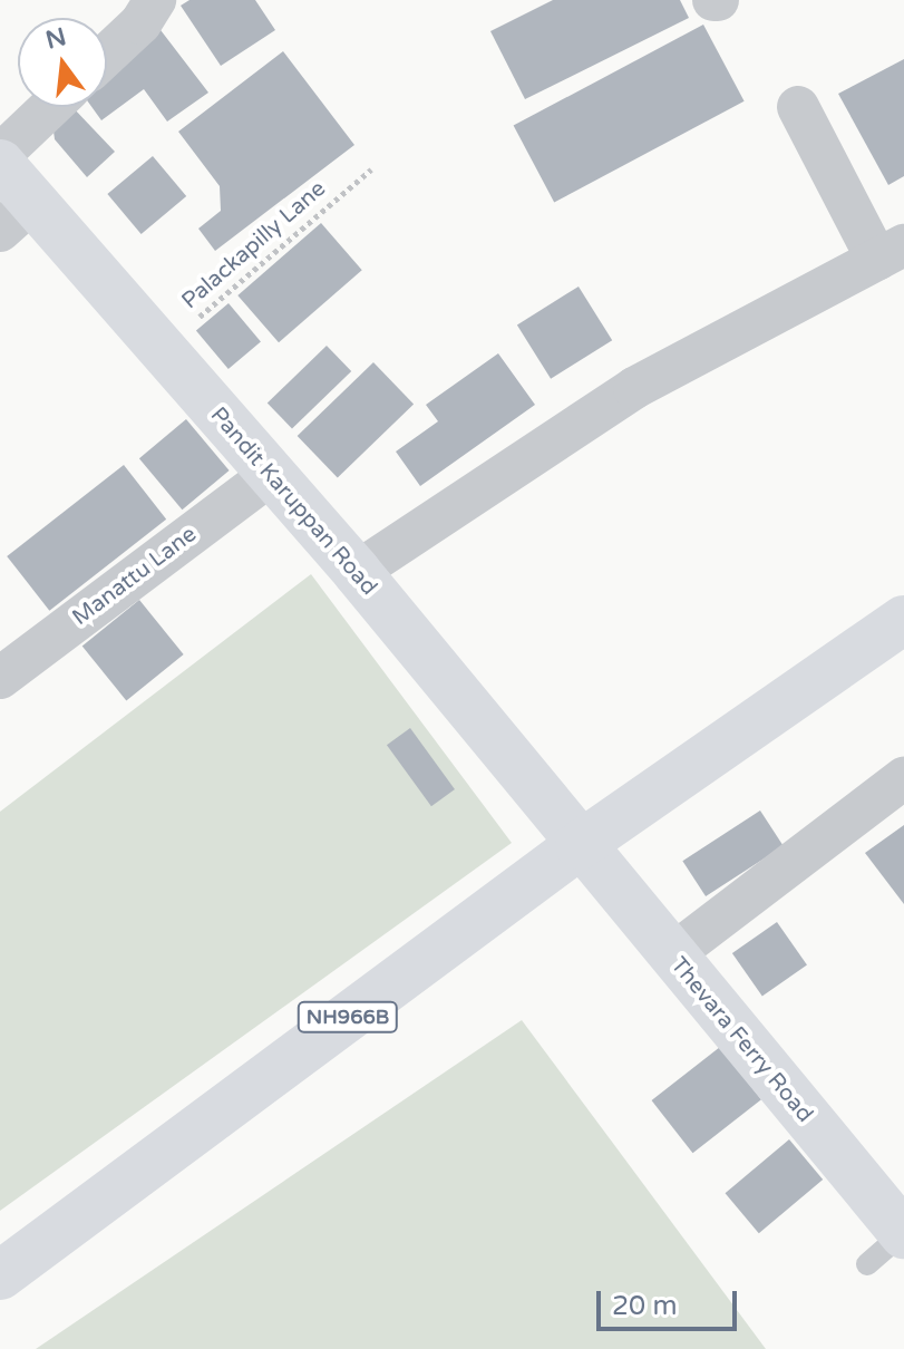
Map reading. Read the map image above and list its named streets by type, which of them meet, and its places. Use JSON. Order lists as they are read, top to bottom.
{
  "streets": {
    "main road": ["Pandit Karuppan Road", "NH966B", "Thevara Ferry Road"],
    "street": ["Manattu Lane"],
    "path": ["Palackapilly Lane"]
  },
  "crossings": [
    ["Palackapilly Lane", "Pandit Karuppan Road"],
    ["Pandit Karuppan Road", "Manattu Lane"],
    ["Pandit Karuppan Road", "NH966B"],
    ["Pandit Karuppan Road", "Thevara Ferry Road"],
    ["NH966B", "Thevara Ferry Road"]
  ],
  "scale_bar": "20 m",
  "north": "top"
}
